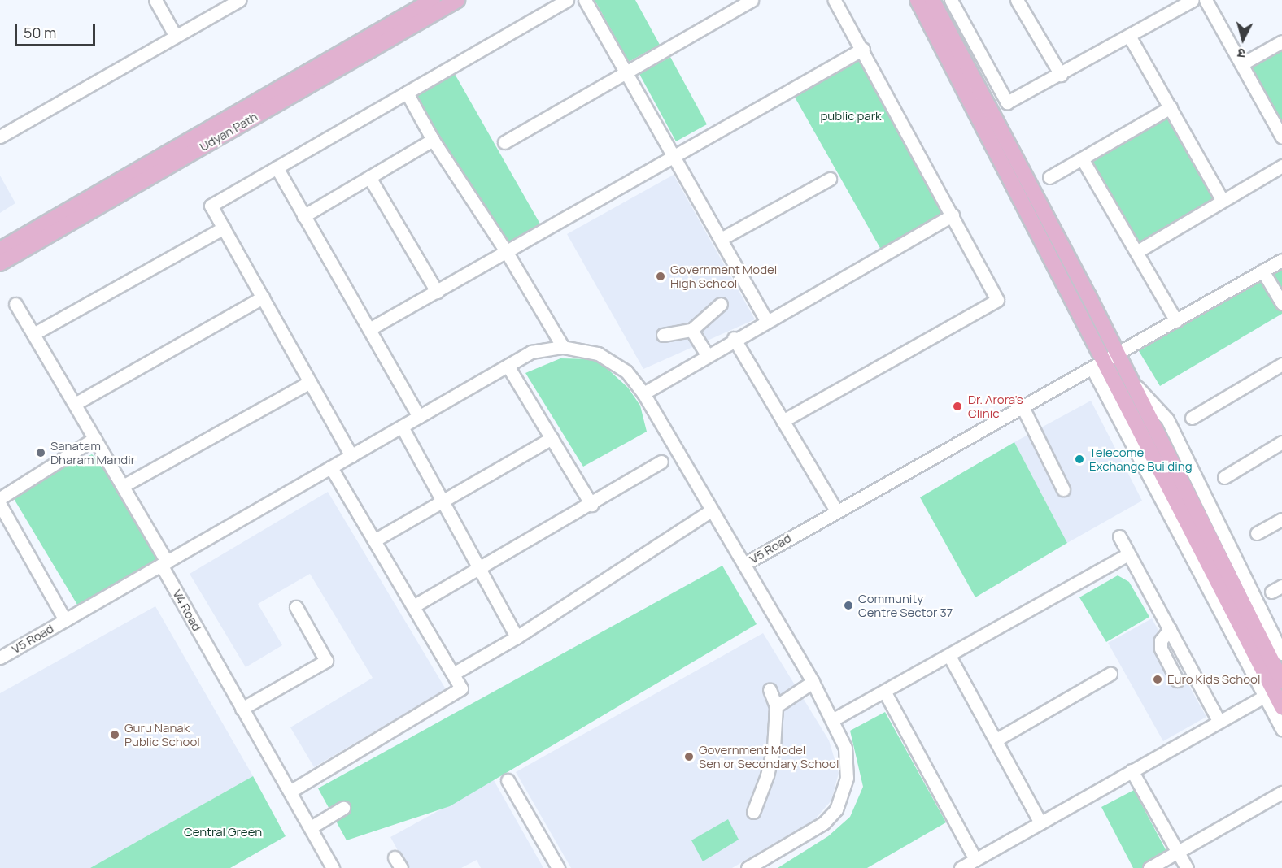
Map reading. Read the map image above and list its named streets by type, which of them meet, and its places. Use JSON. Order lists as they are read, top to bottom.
{
  "streets": {
    "main road": ["Udyan Path"],
    "street": ["V5 Road", "V4 Road"]
  },
  "parks": ["public park", "Central Green"],
  "places": [
    "Government Model High School",
    "Dr. Arora's Clinic",
    "Sanatam Dharam Mandir",
    "Telecome Exchange Building",
    "Community Centre Sector 37",
    "Euro Kids School",
    "Guru Nanak Public School",
    "Government Model Senior Secondary School"
  ],
  "scale_bar": "50 m",
  "north": "bottom"
}
